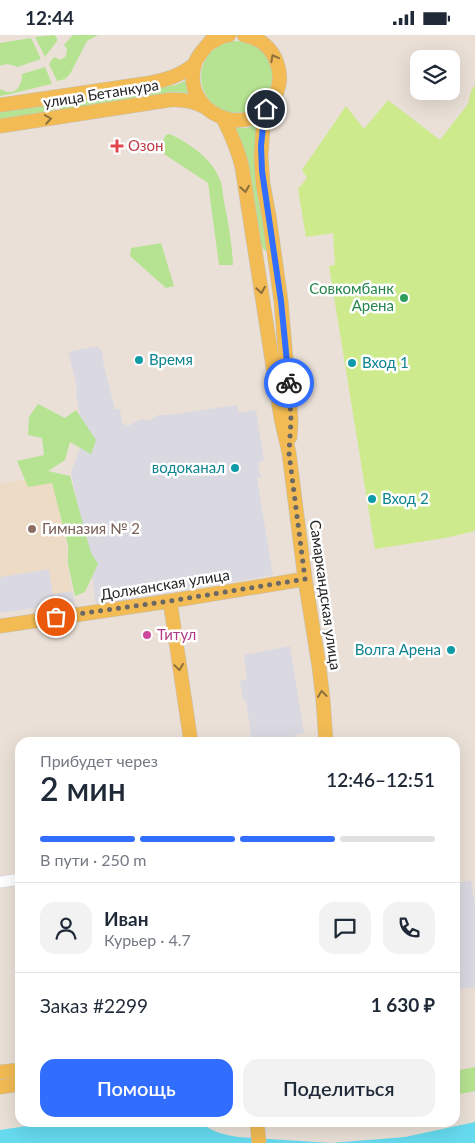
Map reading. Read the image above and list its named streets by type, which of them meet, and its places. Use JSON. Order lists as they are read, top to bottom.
{
  "streets": {
    "main road": ["улица Бетанкура", "Должанская улица", "Самаркандская улица"]
  },
  "crossings": [
    ["улица Бетанкура", "Самаркандская улица"],
    ["Должанская улица", "Самаркандская улица"]
  ],
  "places": {
    "health": ["Озон"],
    "other": [
      "Совкомбанк Арена",
      "Время",
      "Вход 1",
      "водоканал",
      "Вход 2",
      "Гимназия № 2",
      "Титул",
      "Волга Арена"
    ]
  },
  "page": {
    "status": "12:44",
    "heading": ["2 мин", "Прибудет через", "12:46–12:51"],
    "panel": [
      "Иван",
      "Курьер · 4.7",
      "Заказ #2299",
      "1 630 ₽"
    ],
    "bar": "В пути · 250 m",
    "buttons": ["Помощь", "Поделиться"]
  }
}
